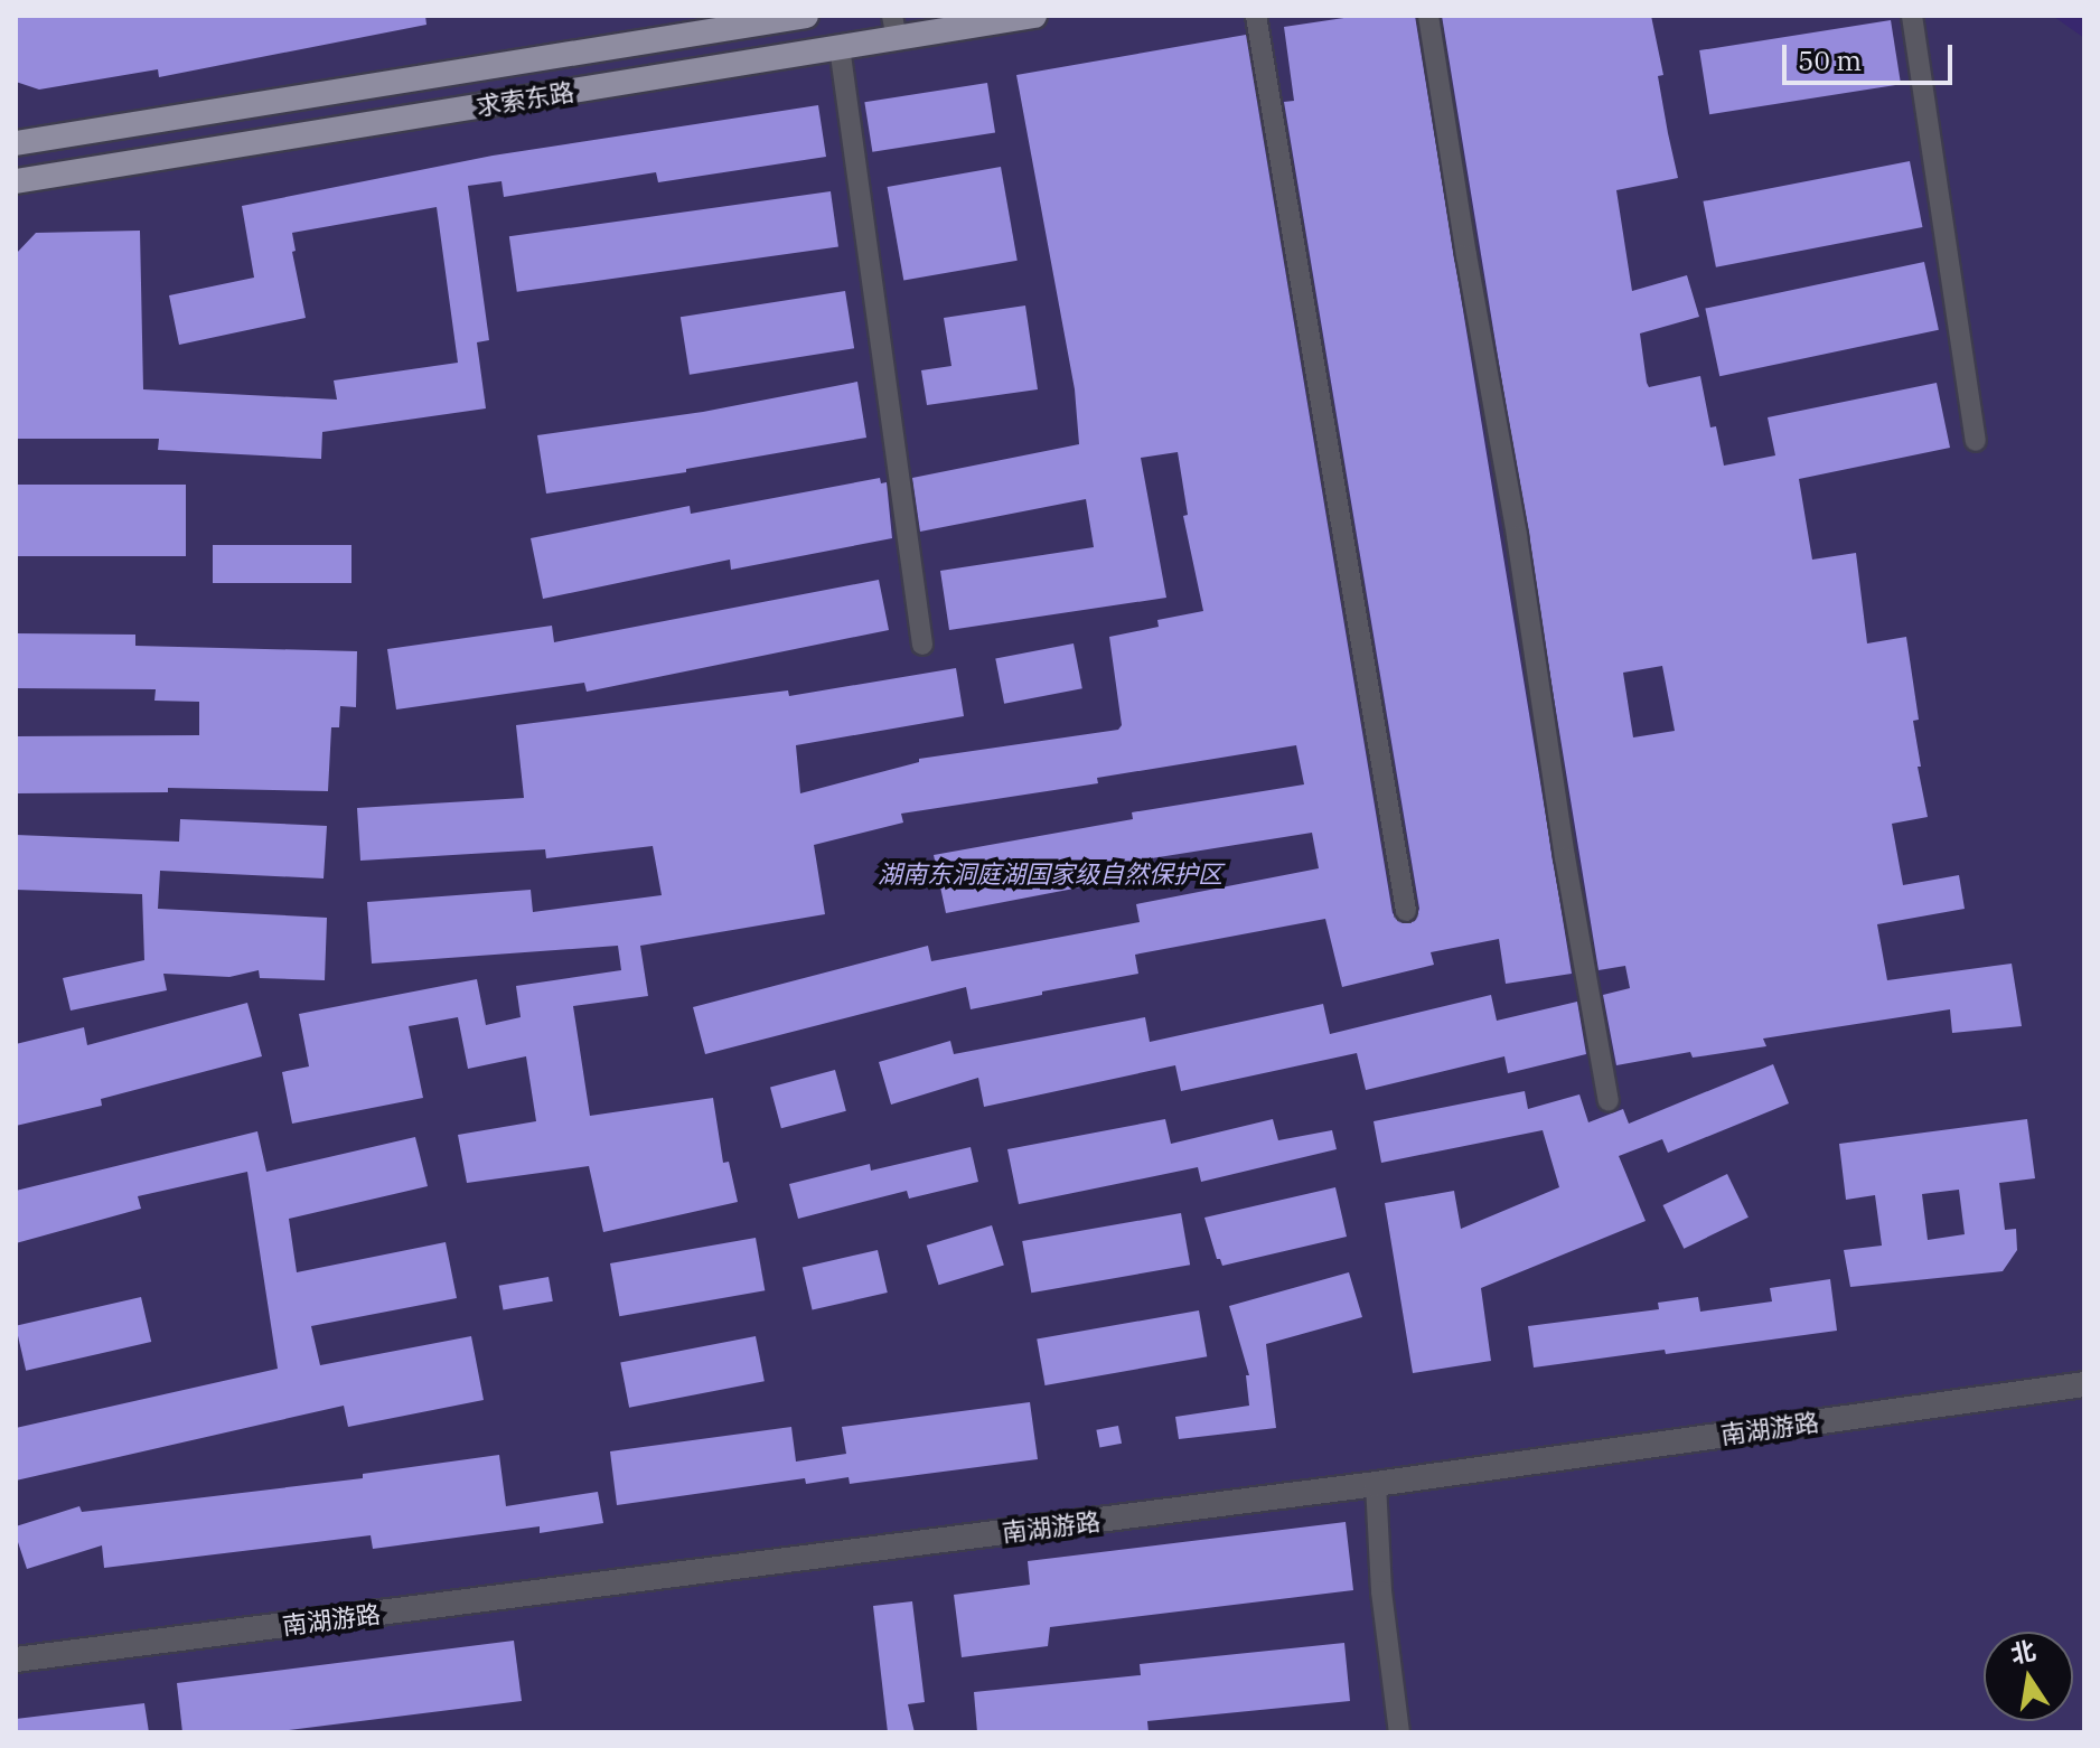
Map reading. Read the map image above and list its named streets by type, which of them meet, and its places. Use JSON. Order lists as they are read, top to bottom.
{
  "streets": {
    "main road": ["求索东路"],
    "street": ["南湖游路"]
  },
  "parks": ["湖南东洞庭湖国家级自然保护区"],
  "scale_bar": "50 m",
  "north": "top"
}
